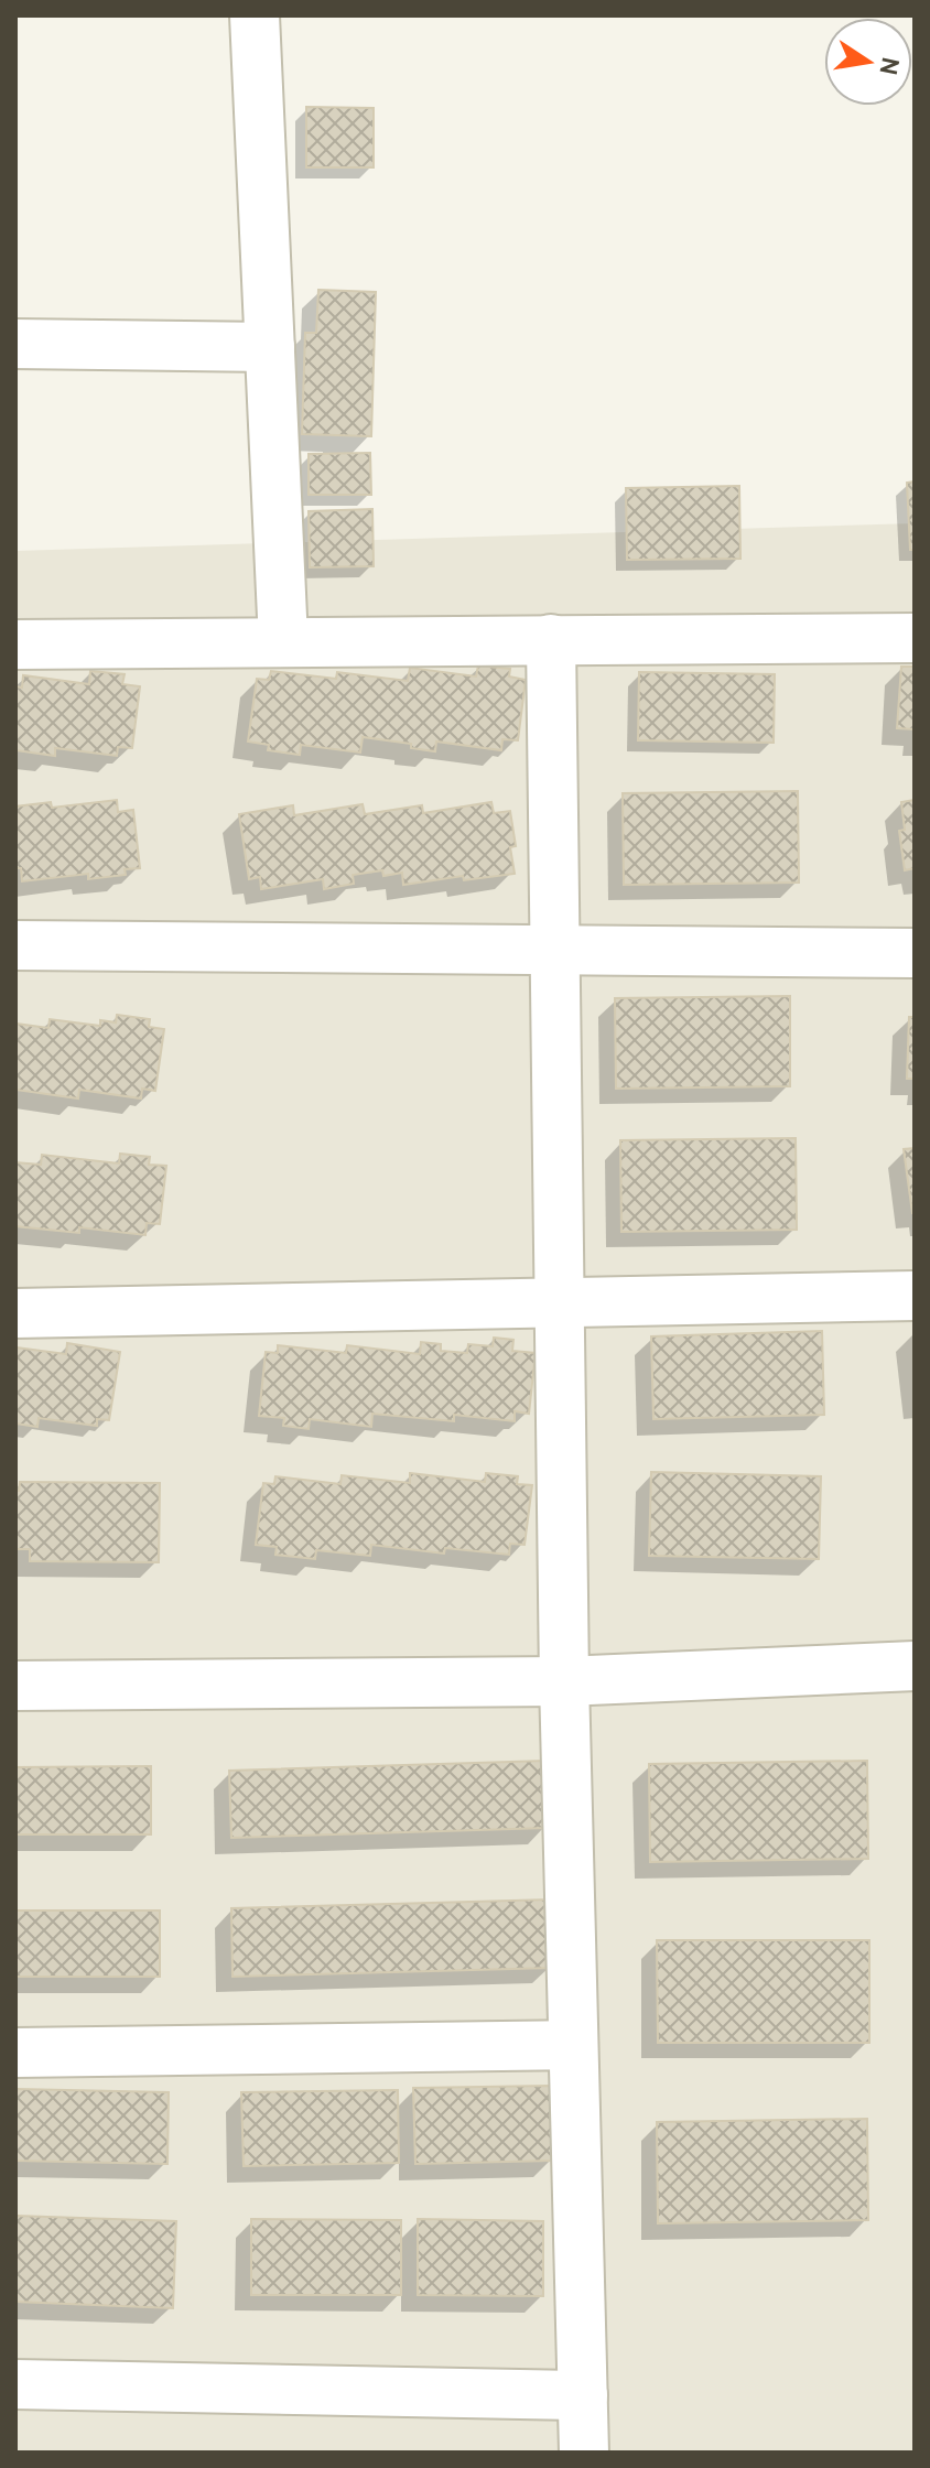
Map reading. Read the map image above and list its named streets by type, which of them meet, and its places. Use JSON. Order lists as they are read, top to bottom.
{
  "north": "right"
}
